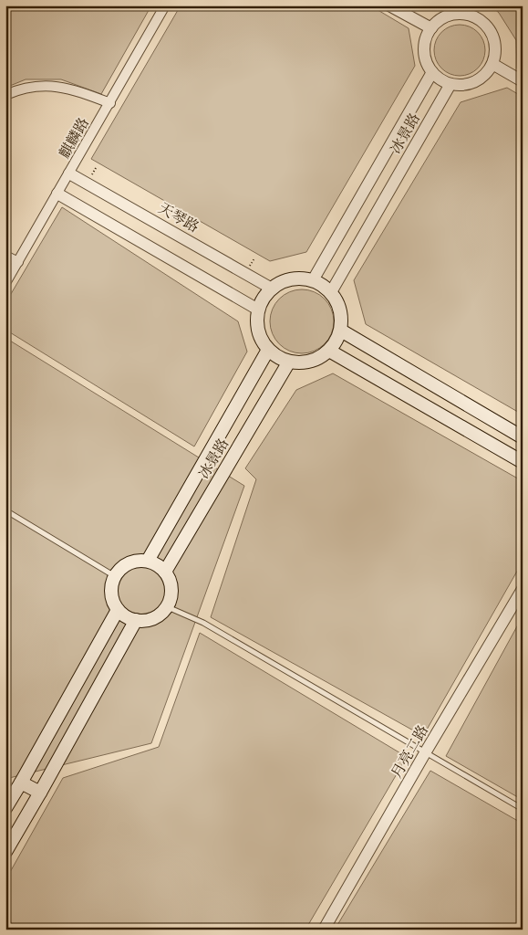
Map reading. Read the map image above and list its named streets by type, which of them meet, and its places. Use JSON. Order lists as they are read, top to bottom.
{
  "streets": {
    "main road": ["冰景路"],
    "street": ["麒麟路", "天琴路", "月亮二路"]
  },
  "crossings": [
    ["冰景路", "天琴路"],
    ["麒麟路", "天琴路"]
  ]
}
